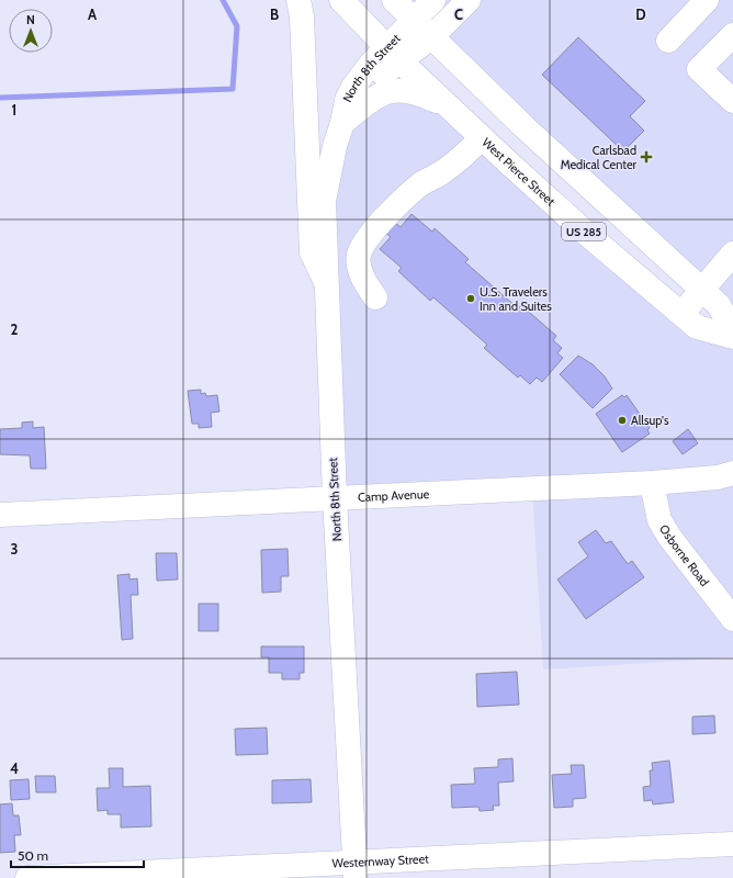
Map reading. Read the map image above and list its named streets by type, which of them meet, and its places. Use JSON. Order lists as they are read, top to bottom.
{
  "streets": {
    "main road": [
      "North 8th Street",
      "West Pierce Street",
      "US 285",
      "Camp Avenue",
      "Osborne Road",
      "Westernway Street"
    ]
  },
  "crossings": [
    ["North 8th Street", "West Pierce Street"],
    ["North 8th Street", "US 285"],
    ["North 8th Street", "Camp Avenue"],
    ["North 8th Street", "Westernway Street"],
    ["Camp Avenue", "Osborne Road"]
  ],
  "places": {
    "health": ["Carlsbad Medical Center"],
    "other": ["U.S. Travelers Inn and Suites", "Allsup's"]
  },
  "scale_bar": "50 m",
  "north": "top",
  "grid": {
    "columns": [
      "A",
      "B",
      "C",
      "D"
    ],
    "rows": [
      "1",
      "2",
      "3",
      "4"
    ]
  }
}
